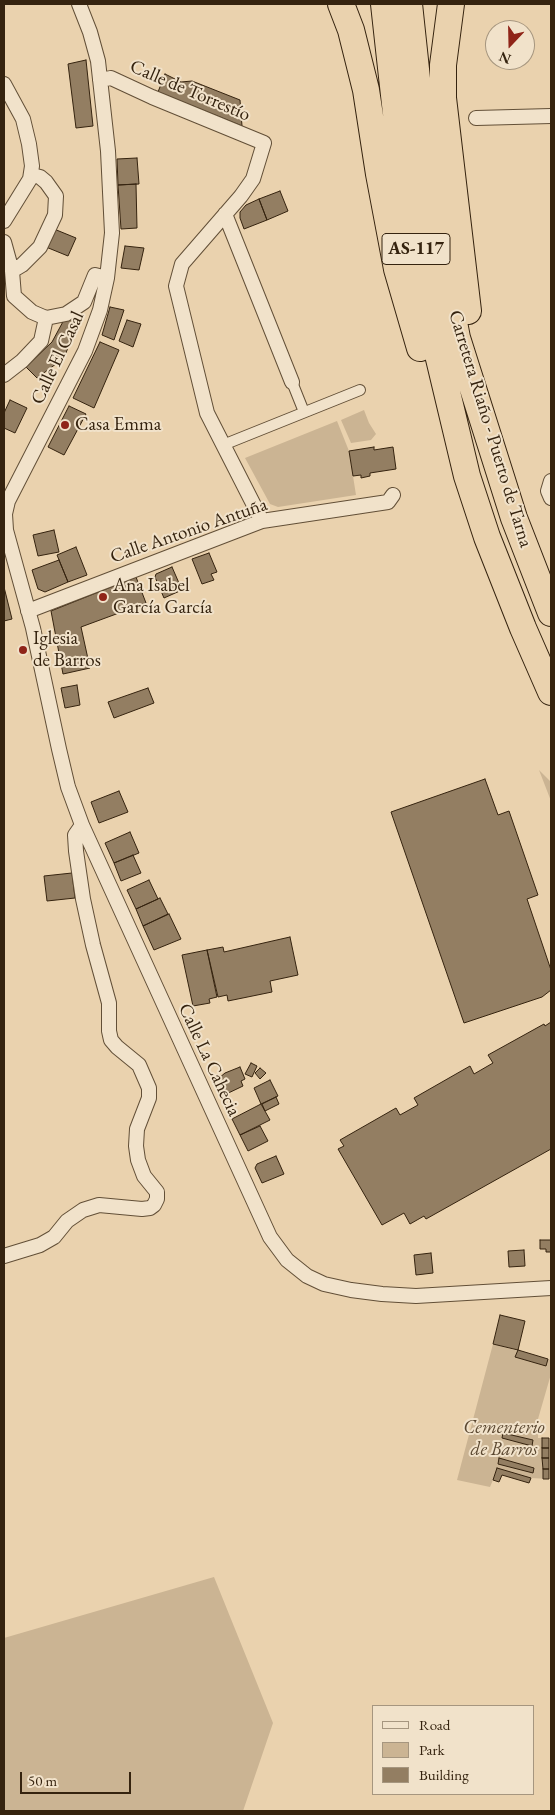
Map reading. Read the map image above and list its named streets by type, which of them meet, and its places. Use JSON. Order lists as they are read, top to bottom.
{
  "streets": {
    "highway": ["AS-117", "Carretera Riaño - Puerto de Tarna"],
    "street": [
      "Calle de Torrestío",
      "Calle El Casal",
      "Calle Antonio Antuña",
      "Calle La Cahecia"
    ]
  },
  "crossings": [
    ["Calle de Torrestío", "Calle El Casal"],
    ["Calle El Casal", "Calle Antonio Antuña"],
    ["Calle El Casal", "Calle La Cahecia"],
    ["Calle Antonio Antuña", "Calle La Cahecia"]
  ],
  "parks": ["Cementerio de Barros"],
  "places": ["Casa Emma", "Ana Isabel García García", "Iglesia de Barros"],
  "legend": ["Road", "Park", "Building"],
  "scale_bar": "50 m",
  "north": "bottom"
}
